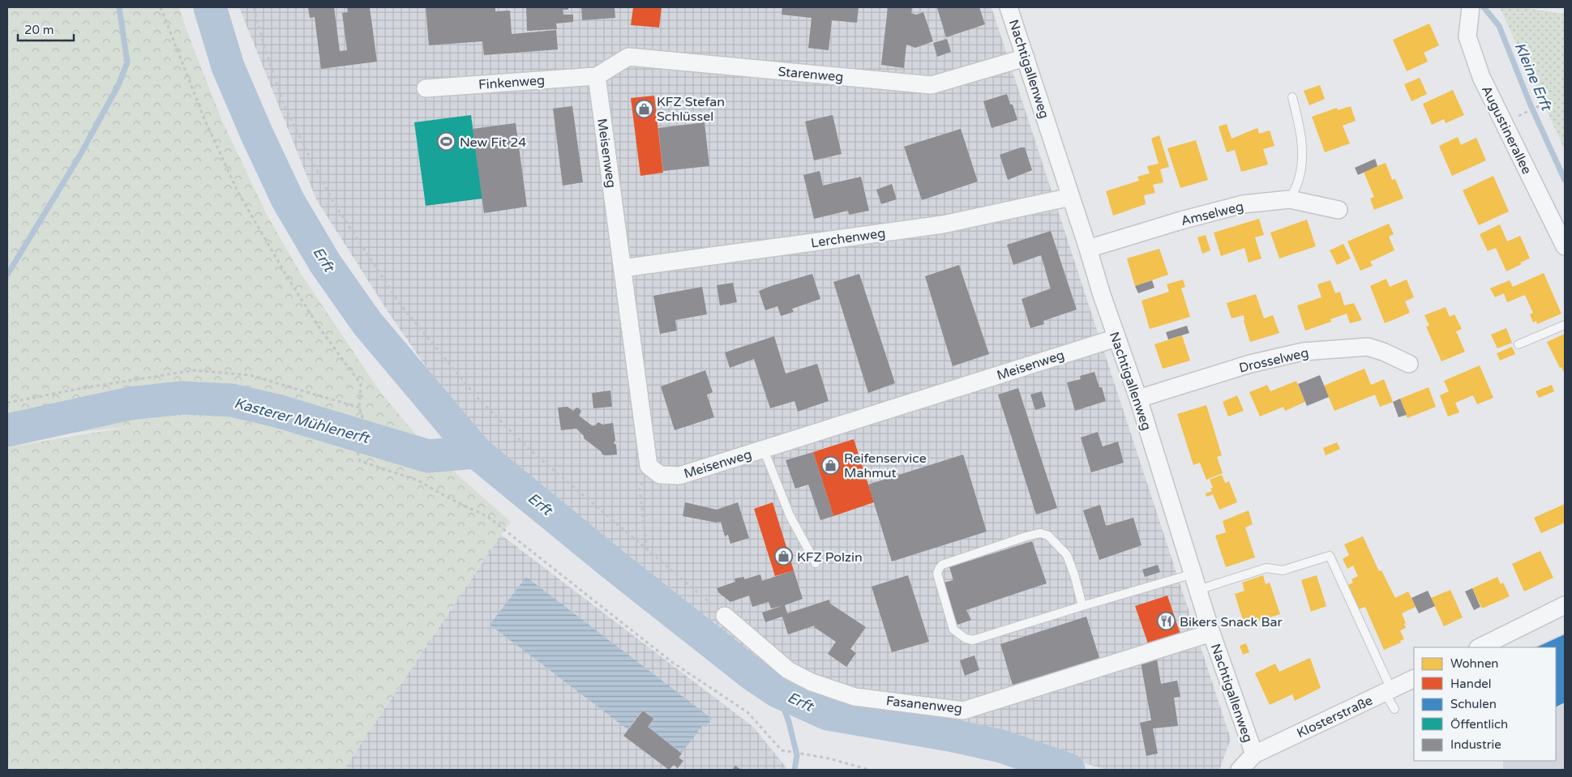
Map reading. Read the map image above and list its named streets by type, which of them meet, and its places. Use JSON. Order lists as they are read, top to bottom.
{
  "streets": {
    "street": [
      "Nachtigallenweg",
      "Starenweg",
      "Finkenweg",
      "Augustinerallee",
      "Meisenweg",
      "Amselweg",
      "Lerchenweg",
      "Drosselweg",
      "Fasanenweg",
      "Klosterstraße"
    ]
  },
  "crossings": [
    ["Nachtigallenweg", "Starenweg"],
    ["Nachtigallenweg", "Meisenweg"],
    ["Nachtigallenweg", "Amselweg"],
    ["Nachtigallenweg", "Lerchenweg"],
    ["Nachtigallenweg", "Drosselweg"],
    ["Nachtigallenweg", "Fasanenweg"],
    ["Nachtigallenweg", "Klosterstraße"],
    ["Starenweg", "Finkenweg"],
    ["Starenweg", "Meisenweg"],
    ["Finkenweg", "Meisenweg"],
    ["Meisenweg", "Lerchenweg"]
  ],
  "water": ["Kleine Erft", "Erft", "Kasterer Mühlenerft"],
  "places": {
    "shop": ["KFZ Stefan Schlüssel", "Reifenservice Mahmut", "KFZ Polzin"],
    "sports": ["New Fit 24"],
    "restaurant": ["Bikers Snack Bar"]
  },
  "legend": [
    "Wohnen",
    "Handel",
    "Schulen",
    "Öffentlich",
    "Industrie"
  ],
  "scale_bar": "20 m"
}
